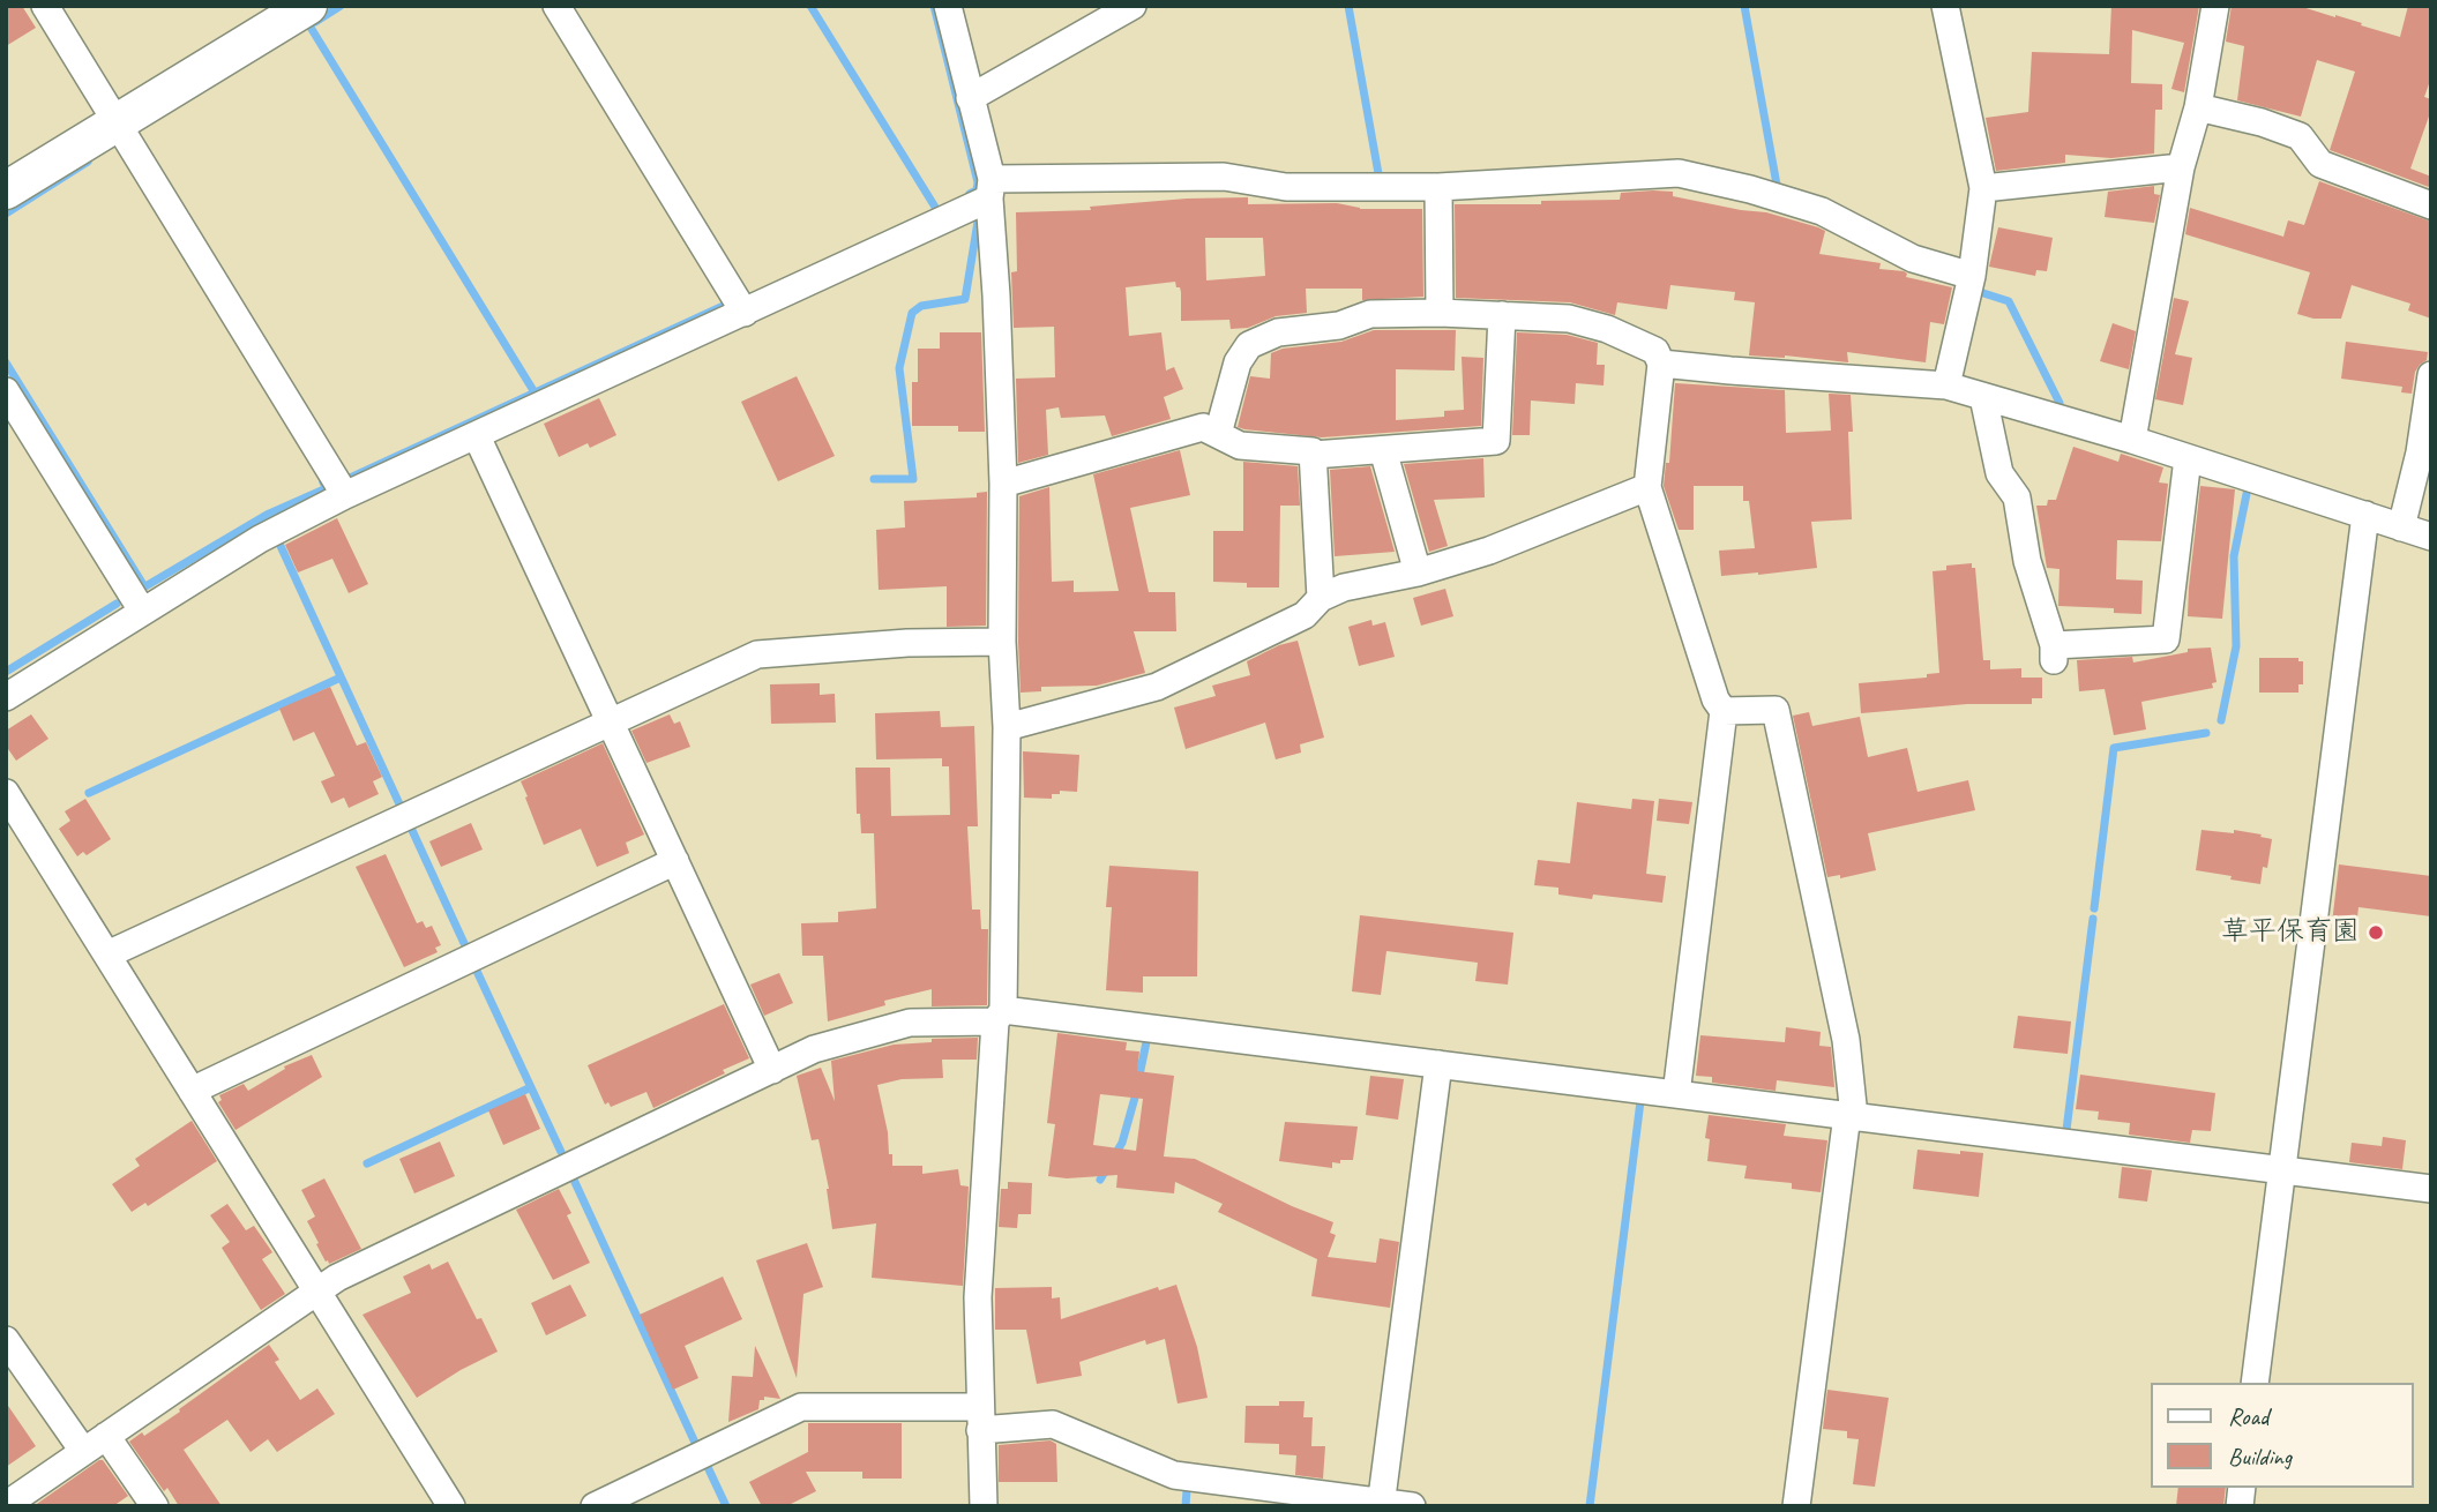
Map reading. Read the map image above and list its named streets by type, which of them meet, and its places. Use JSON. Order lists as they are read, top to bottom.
{
  "places": ["草平保育園"],
  "legend": ["Road", "Building"]
}
